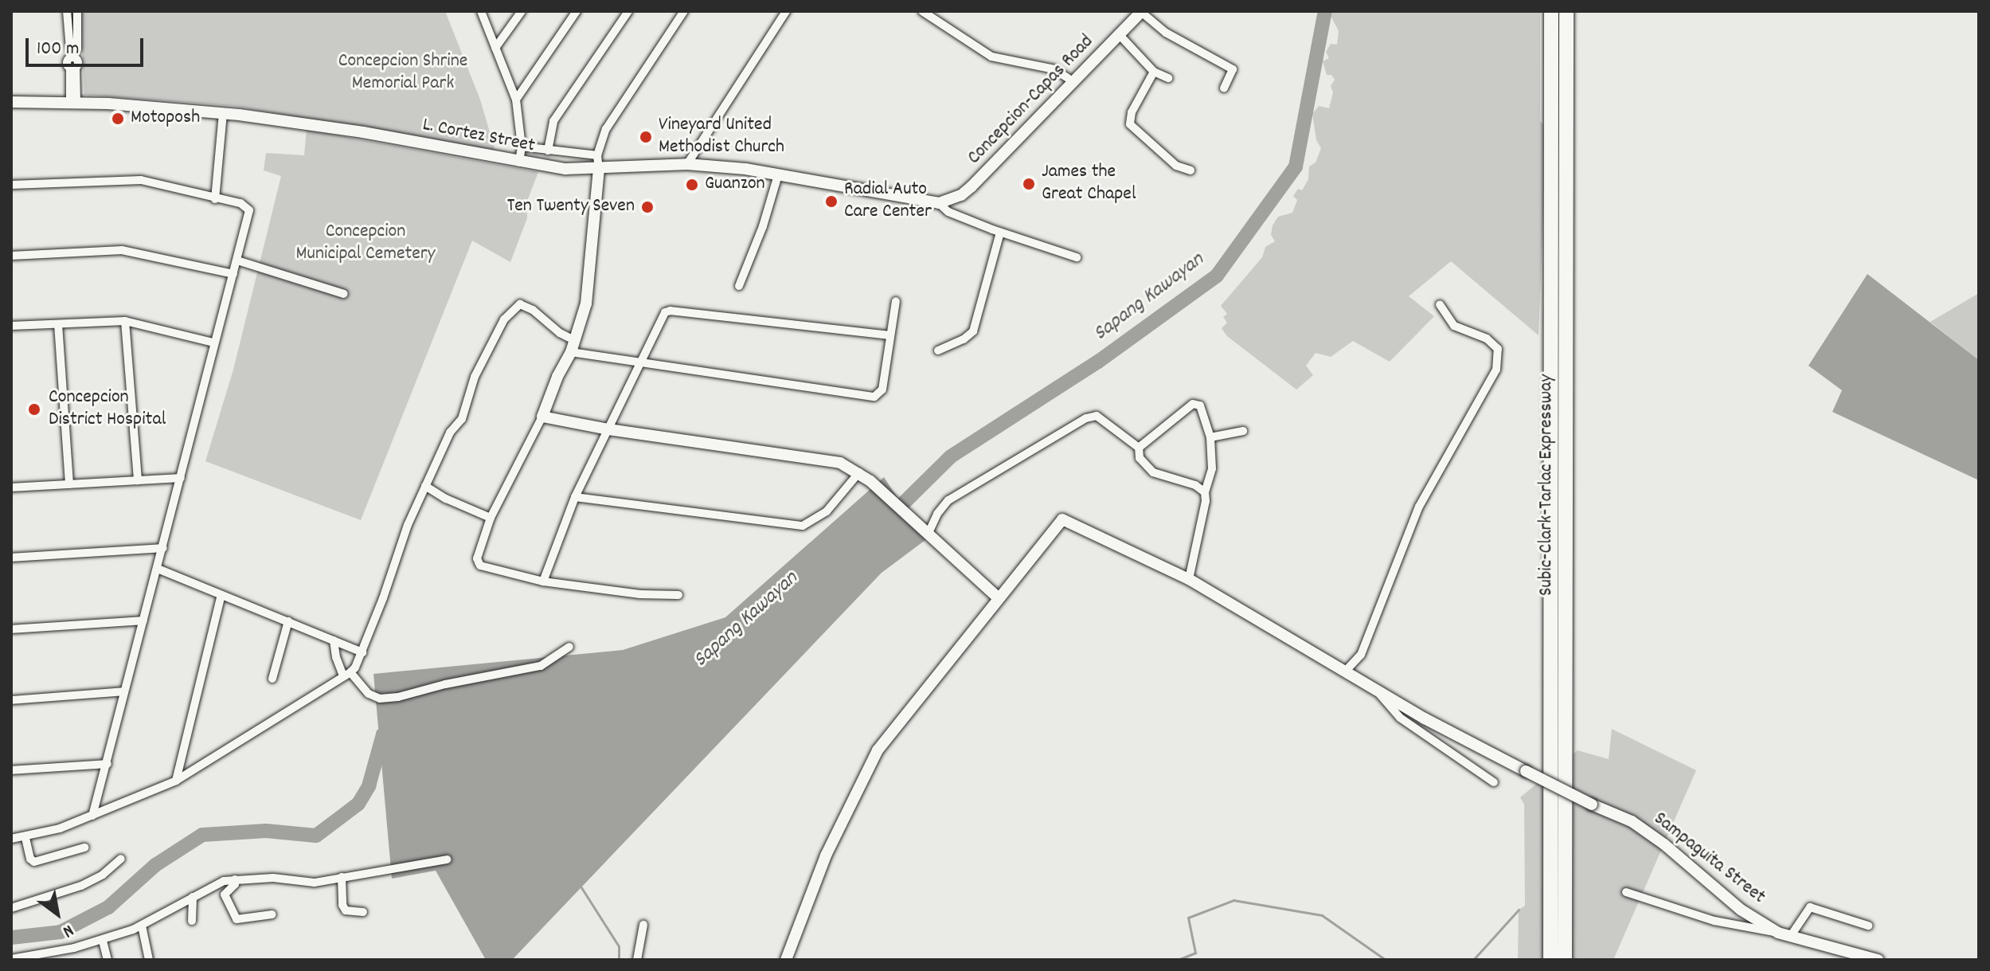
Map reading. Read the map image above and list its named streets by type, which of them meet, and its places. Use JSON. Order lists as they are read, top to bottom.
{
  "streets": {
    "highway": ["Subic-Clark-Tarlac Expressway"],
    "street": ["Concepcion-Capas Road", "L. Cortez Street", "Sampaguita Street"]
  },
  "crossings": [
    ["Concepcion-Capas Road", "L. Cortez Street"]
  ],
  "water": ["Sapang Kawayan"],
  "parks": ["Concepcion Shrine Memorial Park", "Concepcion Municipal Cemetery"],
  "places": [
    "Motoposh",
    "Vineyard United Methodist Church",
    "James the Great Chapel",
    "Guanzon",
    "Radial Auto Care Center",
    "Ten Twenty Seven",
    "Concepcion District Hospital"
  ],
  "scale_bar": "100 m",
  "north": "bottom right"
}
